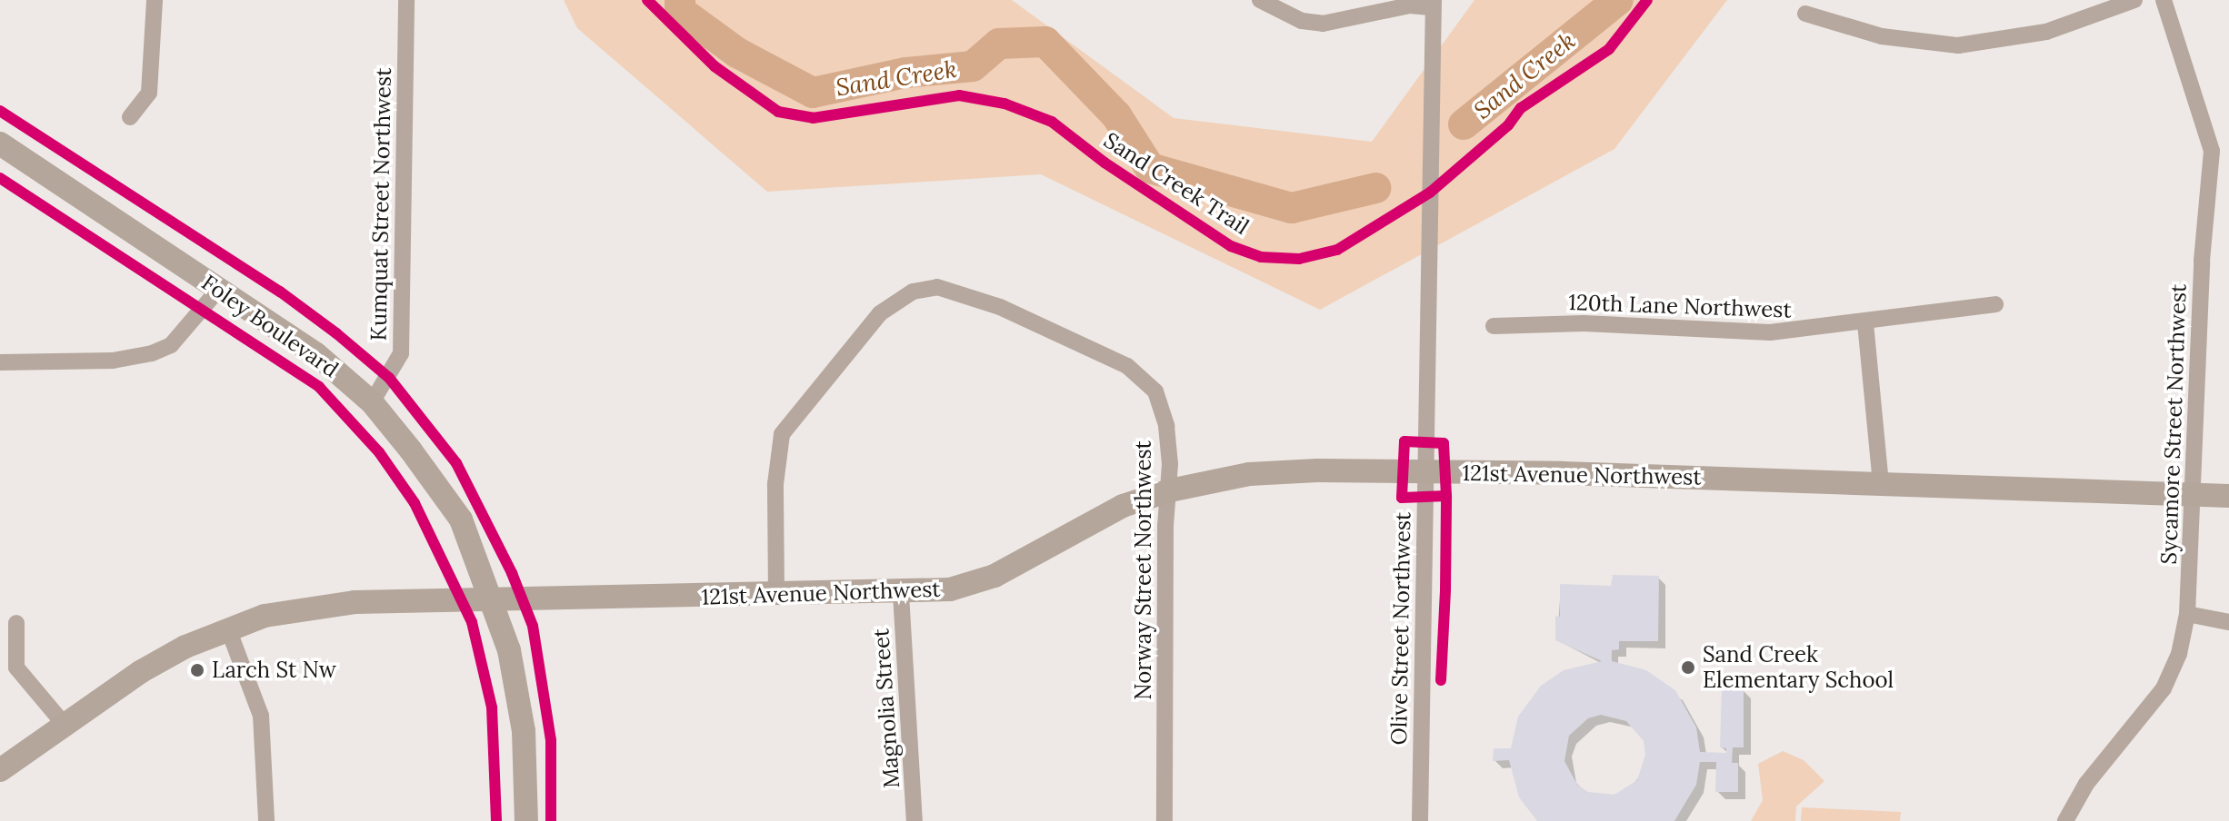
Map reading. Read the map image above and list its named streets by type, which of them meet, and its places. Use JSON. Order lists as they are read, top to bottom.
{
  "streets": {
    "street": [
      "Kumquat Street Northwest",
      "120th Lane Northwest",
      "Foley Boulevard",
      "Sycamore Street Northwest",
      "121st Avenue Northwest",
      "Norway Street Northwest",
      "Olive Street Northwest",
      "Magnolia Street"
    ],
    "cycle path": ["Sand Creek Trail"]
  },
  "crossings": [
    ["Kumquat Street Northwest", "Foley Boulevard"],
    ["Foley Boulevard", "121st Avenue Northwest"],
    ["Sycamore Street Northwest", "121st Avenue Northwest"],
    ["121st Avenue Northwest", "Norway Street Northwest"],
    ["121st Avenue Northwest", "Olive Street Northwest"],
    ["121st Avenue Northwest", "Magnolia Street"]
  ],
  "water": ["Sand Creek"],
  "places": ["Sand Creek Elementary School", "Larch St Nw"]
}
